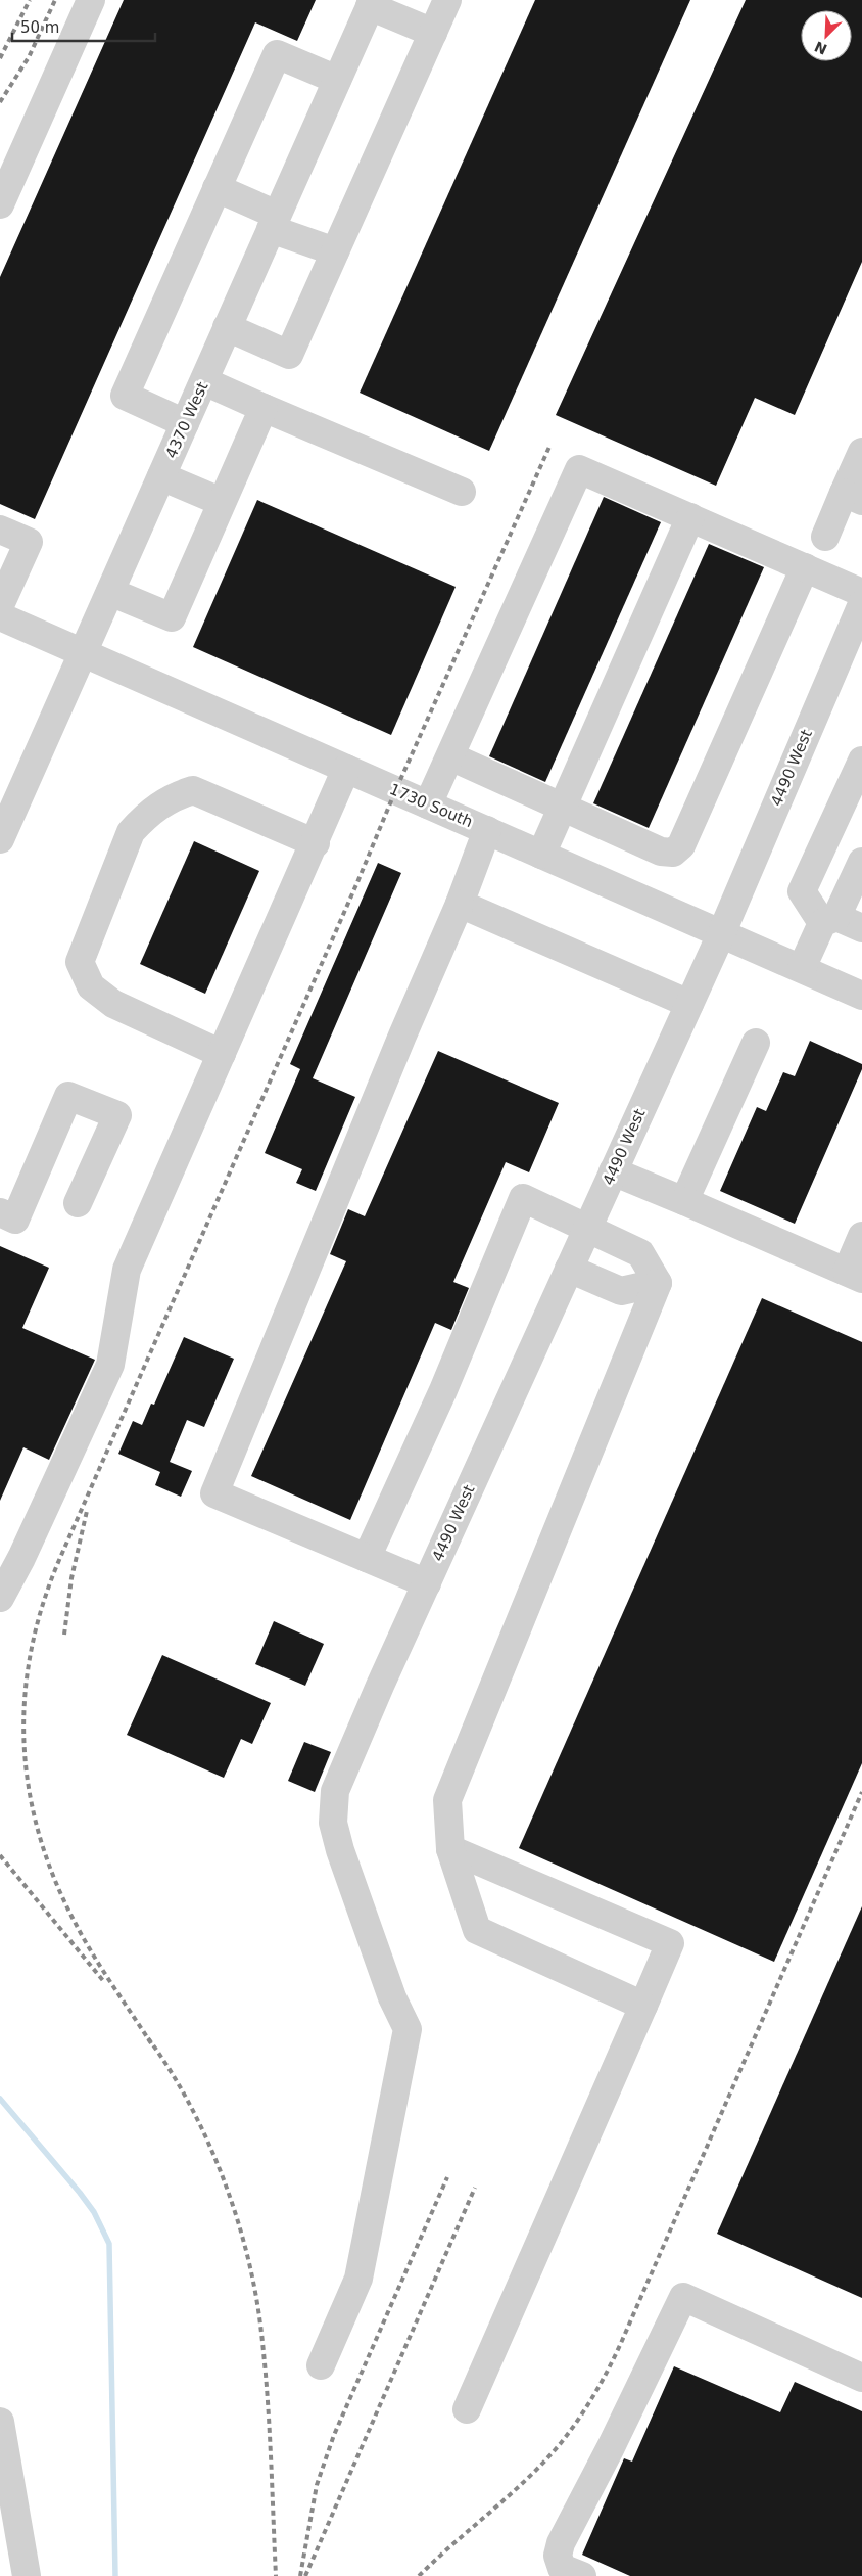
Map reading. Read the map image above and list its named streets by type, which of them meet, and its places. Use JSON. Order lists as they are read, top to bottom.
{
  "streets": {
    "street": ["4370 West", "4490 West", "1730 South"]
  },
  "crossings": [
    ["4370 West", "1730 South"],
    ["4490 West", "1730 South"]
  ],
  "scale_bar": "50 m",
  "north": "bottom left"
}
